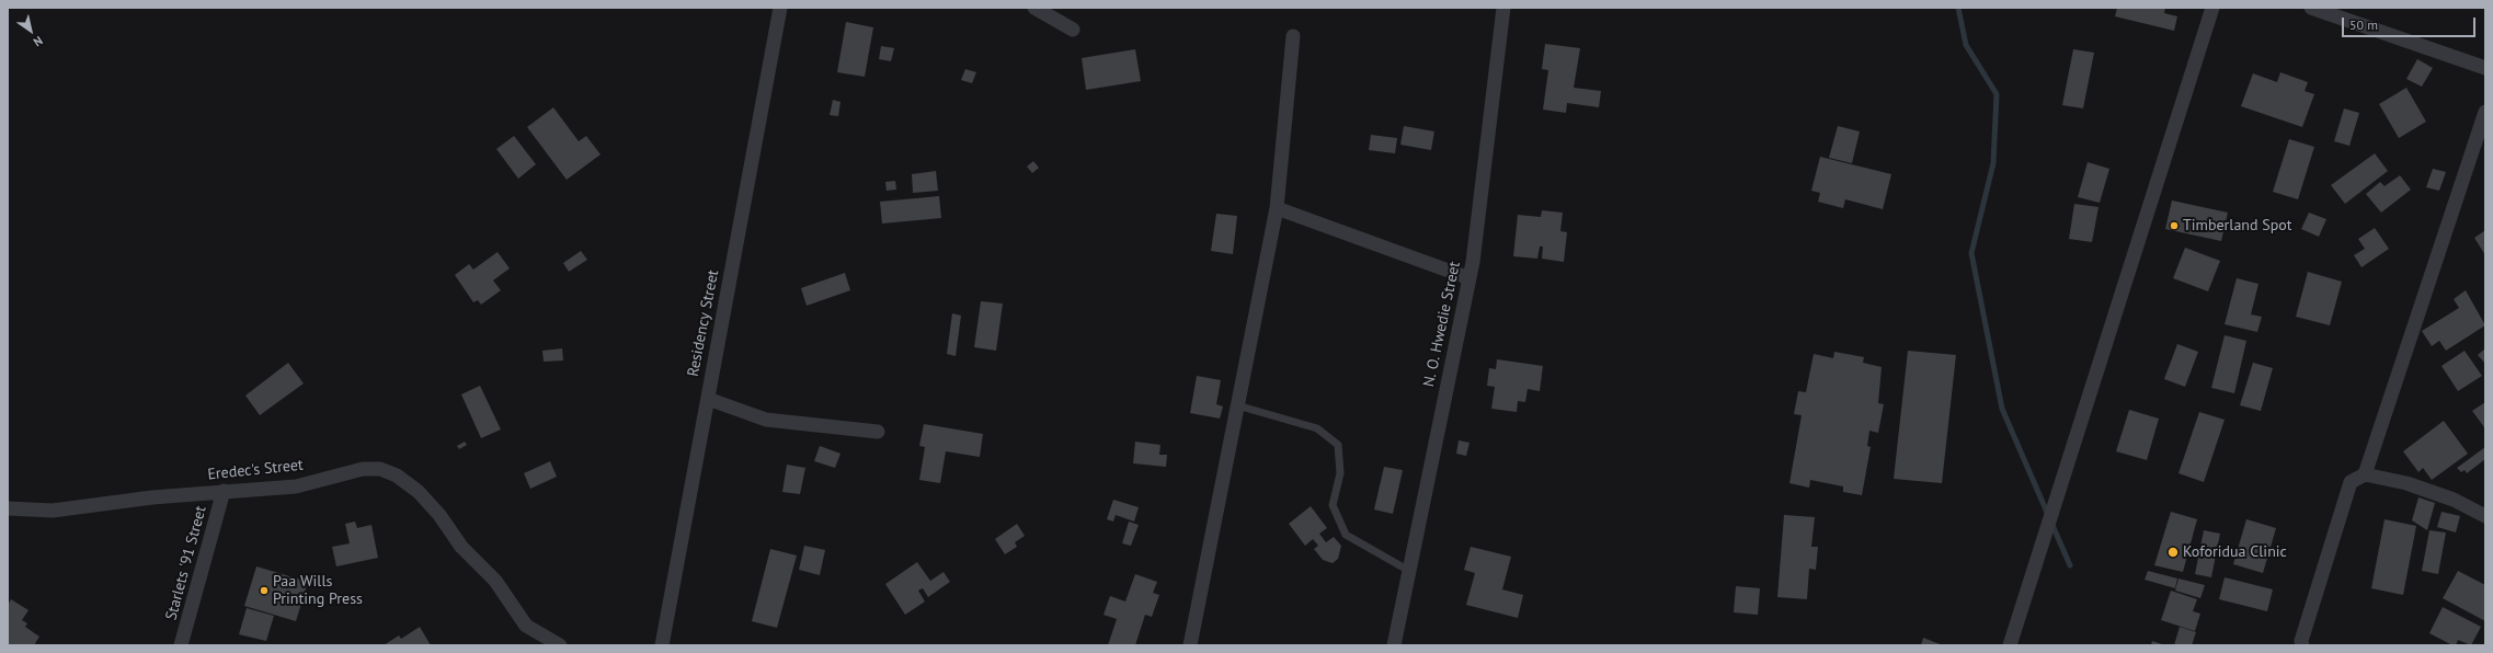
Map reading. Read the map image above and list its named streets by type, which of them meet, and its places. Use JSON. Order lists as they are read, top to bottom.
{
  "streets": {
    "street": [
      "Residency Street",
      "N. O. Hwedie Street",
      "Eredec's Street",
      "Starlets '91 Street"
    ]
  },
  "crossings": [
    ["Eredec's Street", "Starlets '91 Street"]
  ],
  "places": ["Timberland Spot", "Koforidua Clinic", "Paa Wills Printing Press"],
  "scale_bar": "50 m",
  "north": "bottom right"
}
